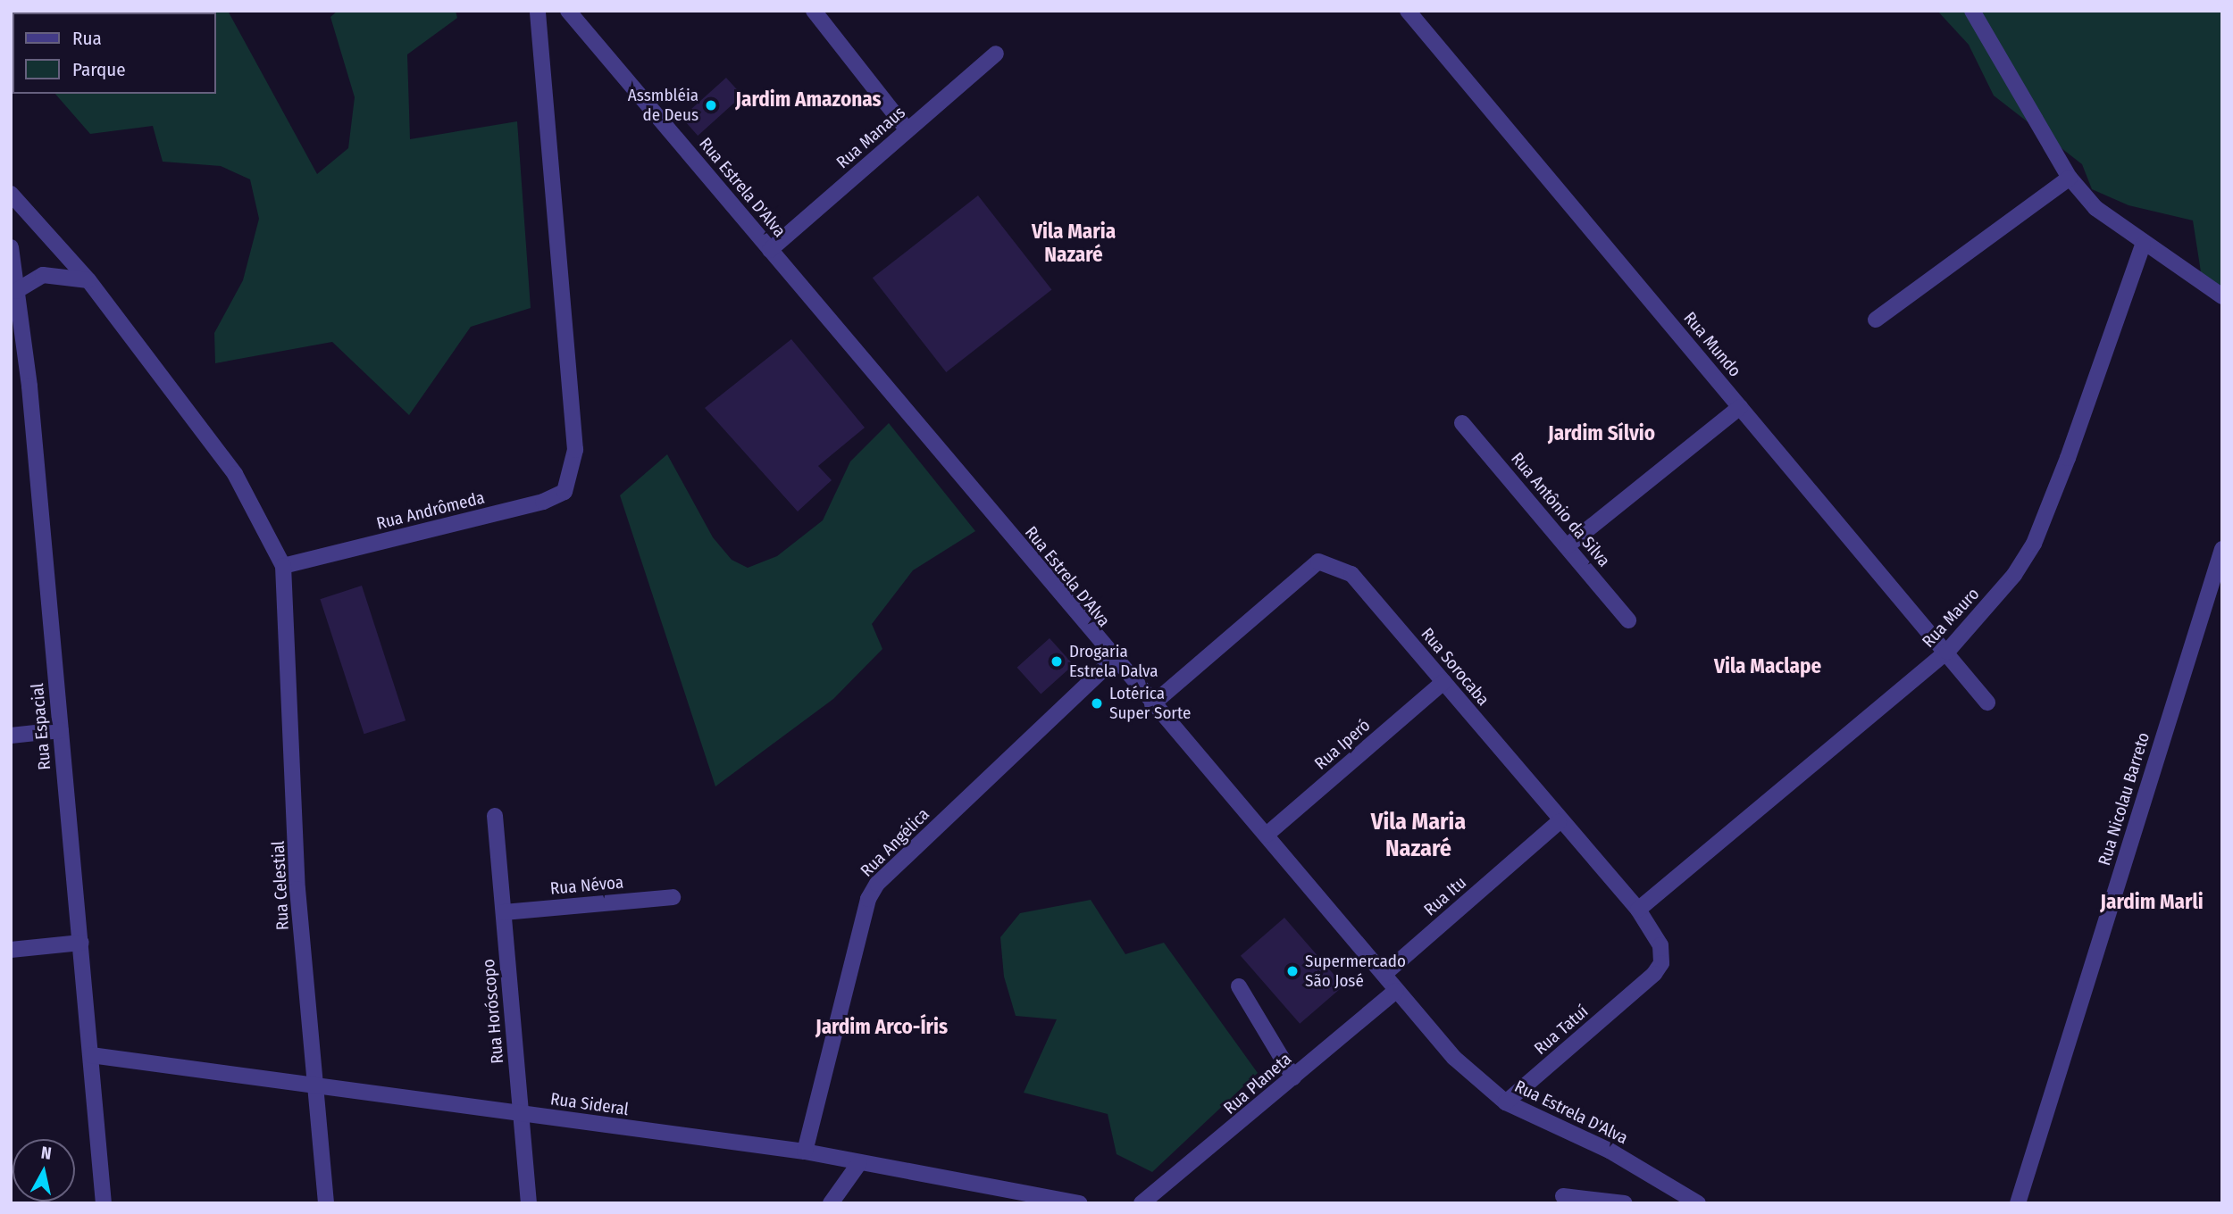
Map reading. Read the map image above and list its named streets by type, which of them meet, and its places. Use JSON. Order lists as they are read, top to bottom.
{
  "streets": {
    "street": [
      "Rua Manaus",
      "Rua Estrela D'Alva",
      "Rua Mundo",
      "Rua Antônio da Silva",
      "Rua Andrômeda",
      "Rua Mauro",
      "Rua Sorocaba",
      "Rua Espacial",
      "Rua Iperó",
      "Rua Nicolau Barreto",
      "Rua Angélica",
      "Rua Celestial",
      "Rua Névoa",
      "Rua Itu",
      "Rua Horóscopo",
      "Rua Tatuí",
      "Rua Planeta",
      "Rua Sideral"
    ]
  },
  "crossings": [
    ["Rua Manaus", "Rua Estrela D'Alva"],
    ["Rua Estrela D'Alva", "Rua Sorocaba"],
    ["Rua Estrela D'Alva", "Rua Iperó"],
    ["Rua Estrela D'Alva", "Rua Angélica"],
    ["Rua Estrela D'Alva", "Rua Itu"],
    ["Rua Estrela D'Alva", "Rua Tatuí"],
    ["Rua Estrela D'Alva", "Rua Planeta"],
    ["Rua Mundo", "Rua Mauro"],
    ["Rua Andrômeda", "Rua Celestial"],
    ["Rua Mauro", "Rua Sorocaba"],
    ["Rua Sorocaba", "Rua Iperó"],
    ["Rua Sorocaba", "Rua Itu"],
    ["Rua Sorocaba", "Rua Tatuí"],
    ["Rua Espacial", "Rua Sideral"],
    ["Rua Angélica", "Rua Sideral"],
    ["Rua Celestial", "Rua Sideral"],
    ["Rua Névoa", "Rua Horóscopo"],
    ["Rua Horóscopo", "Rua Sideral"]
  ],
  "districts": [
    "Jardim Amazonas",
    "Vila Maria Nazaré",
    "Jardim Sílvio",
    "Vila Maclape",
    "Vila Maria Nazaré",
    "Jardim Marli",
    "Jardim Arco-Íris"
  ],
  "places": [
    "Assmbléia de Deus",
    "Drogaria Estrela Dalva",
    "Lotérica Super Sorte",
    "Supermercado São José"
  ],
  "legend": ["Rua", "Parque"],
  "north": "top"
}
